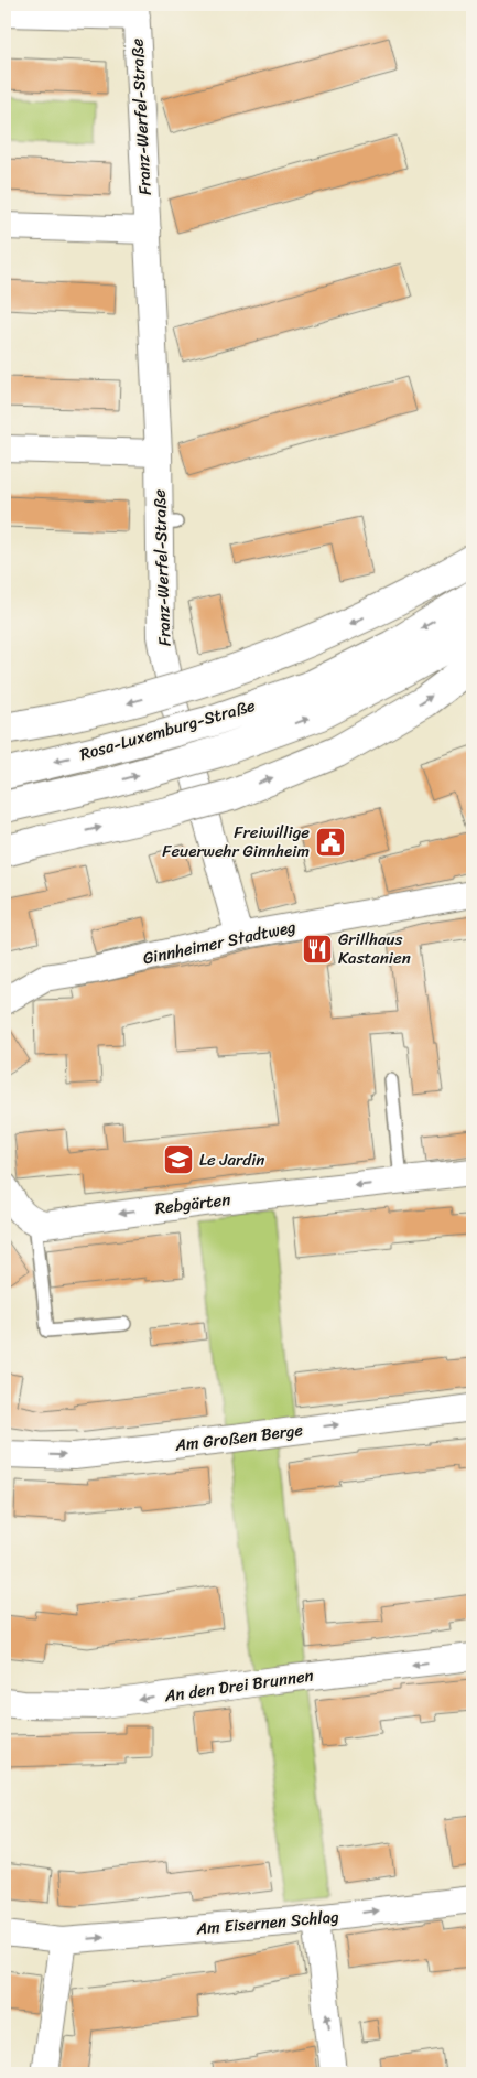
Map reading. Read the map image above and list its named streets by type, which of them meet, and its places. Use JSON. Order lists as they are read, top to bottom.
{
  "streets": {
    "highway": ["Rosa-Luxemburg-Straße"],
    "street": [
      "Franz-Werfel-Straße",
      "Ginnheimer Stadtweg",
      "Rebgärten",
      "Am Großen Berge",
      "An den Drei Brunnen",
      "Am Eisernen Schlag"
    ]
  },
  "crossings": [
    ["Franz-Werfel-Straße", "Ginnheimer Stadtweg"]
  ],
  "one_way": [
    "Rebgärten",
    "Am Großen Berge",
    "An den Drei Brunnen",
    "Am Eisernen Schlag"
  ],
  "places": {
    "public building": ["Freiwillige Feuerwehr Ginnheim"],
    "restaurant": ["Grillhaus Kastanien"],
    "school or university": ["Le Jardin"]
  }
}
